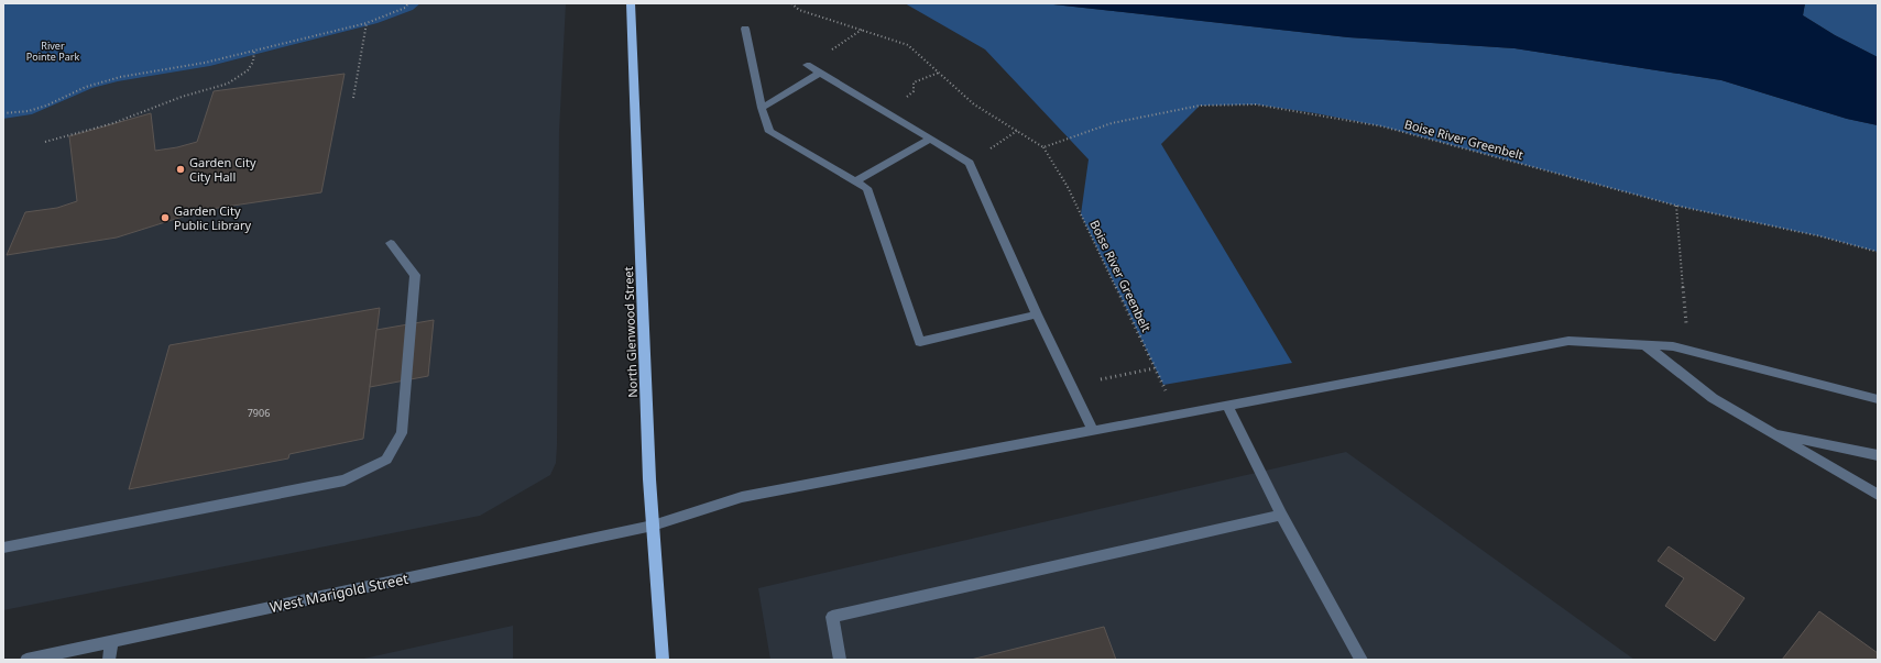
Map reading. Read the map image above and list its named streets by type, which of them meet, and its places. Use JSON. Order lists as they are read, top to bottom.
{
  "streets": {
    "main road": ["North Glenwood Street"],
    "street": ["West Marigold Street"],
    "path": ["Boise River Greenbelt"]
  },
  "crossings": [
    ["Boise River Greenbelt", "West Marigold Street"],
    ["North Glenwood Street", "West Marigold Street"]
  ],
  "parks": ["River Pointe Park"],
  "places": ["Garden City City Hall", "Garden City Public Library"],
  "house_numbers": ["7906"]
}
